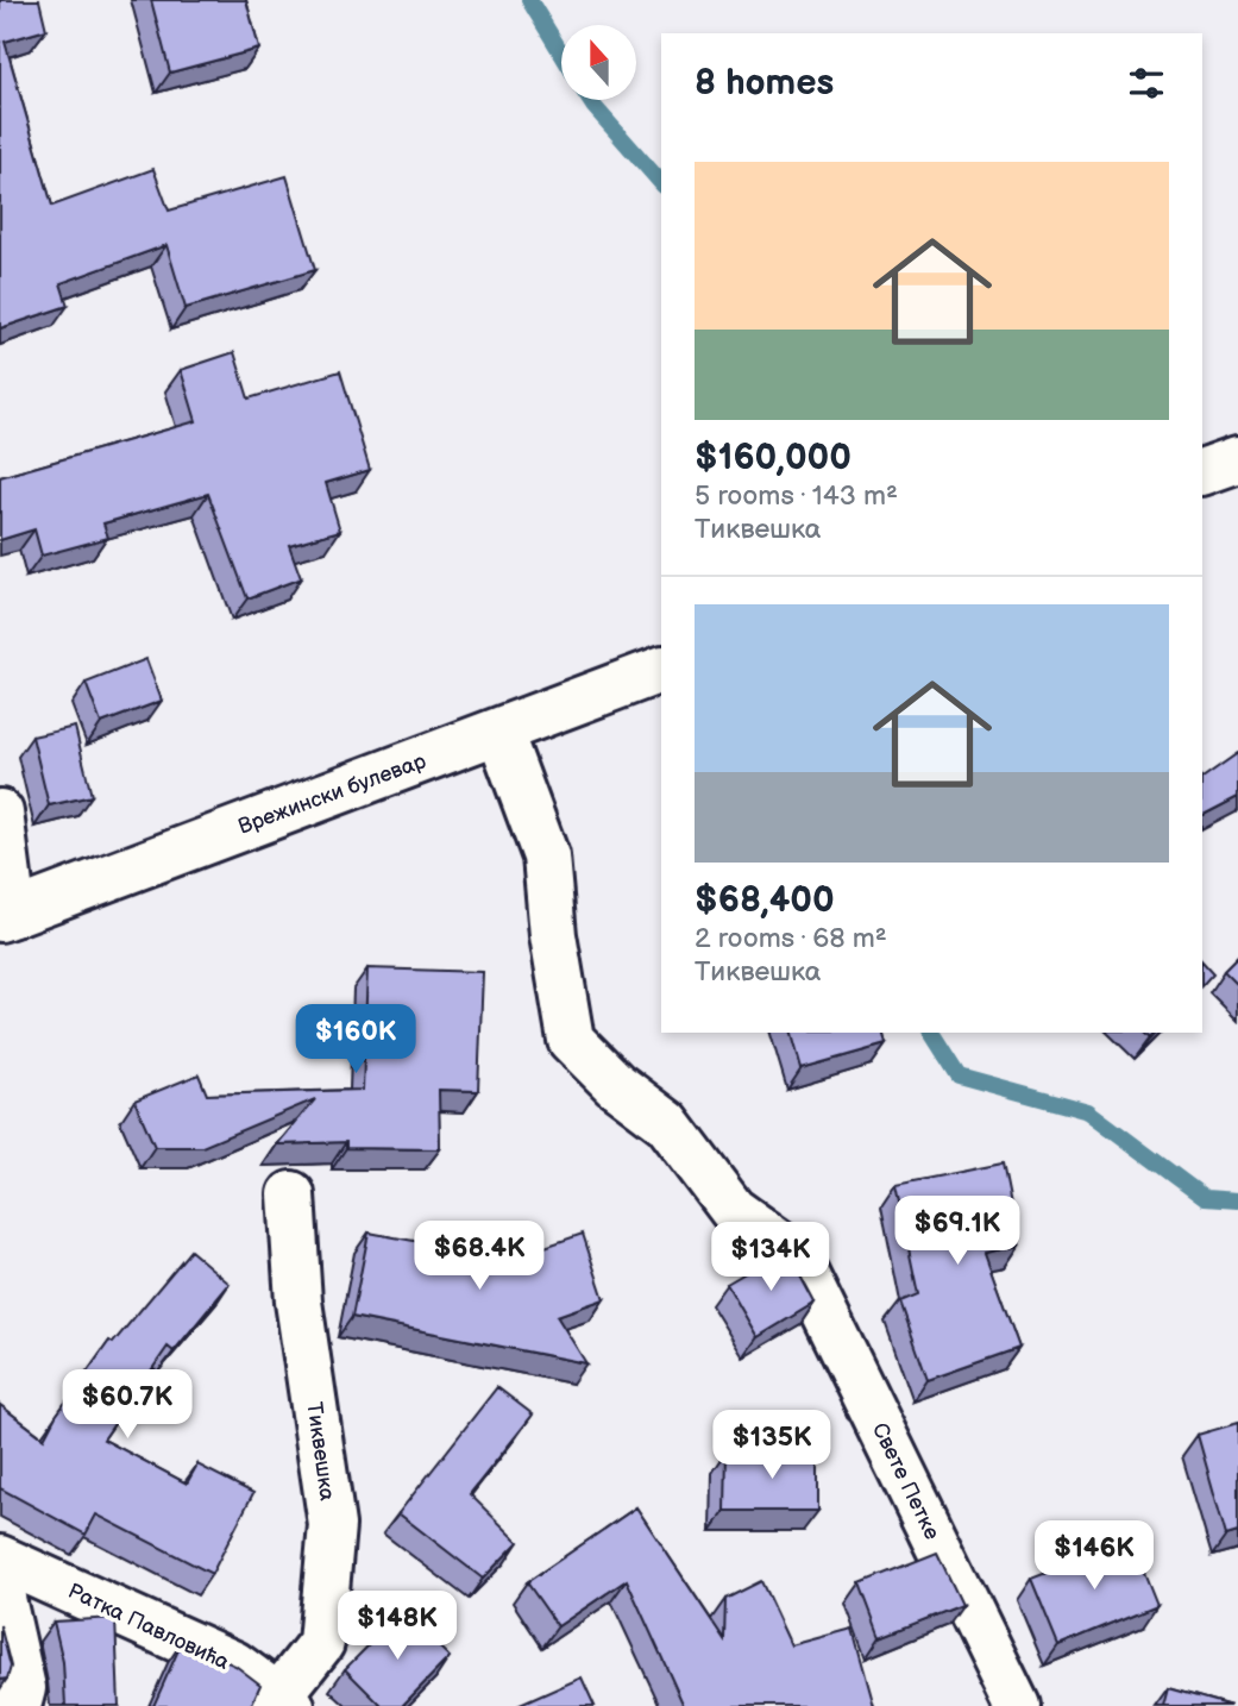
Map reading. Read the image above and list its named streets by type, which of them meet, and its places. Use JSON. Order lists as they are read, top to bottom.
{
  "streets": {
    "street": [
      "Врежински булевар",
      "Тиквешка",
      "Свете Петке",
      "Ратка Павловића"
    ]
  },
  "crossings": [
    ["Врежински булевар", "Свете Петке"],
    ["Тиквешка", "Ратка Павловића"]
  ],
  "north": "top",
  "page": {
    "heading": "8 homes",
    "list": [
      {
        "name": "$160,000",
        "note": "5 rooms · 143 m² · Тиквешка"
      },
      {
        "name": "$68,400",
        "note": "2 rooms · 68 m² · Тиквешка"
      }
    ],
    "price": [
      "$160K",
      "$69.1K",
      "$68.4K",
      "$134K",
      "$60.7K",
      "$135K",
      "$146K",
      "$148K"
    ]
  }
}
